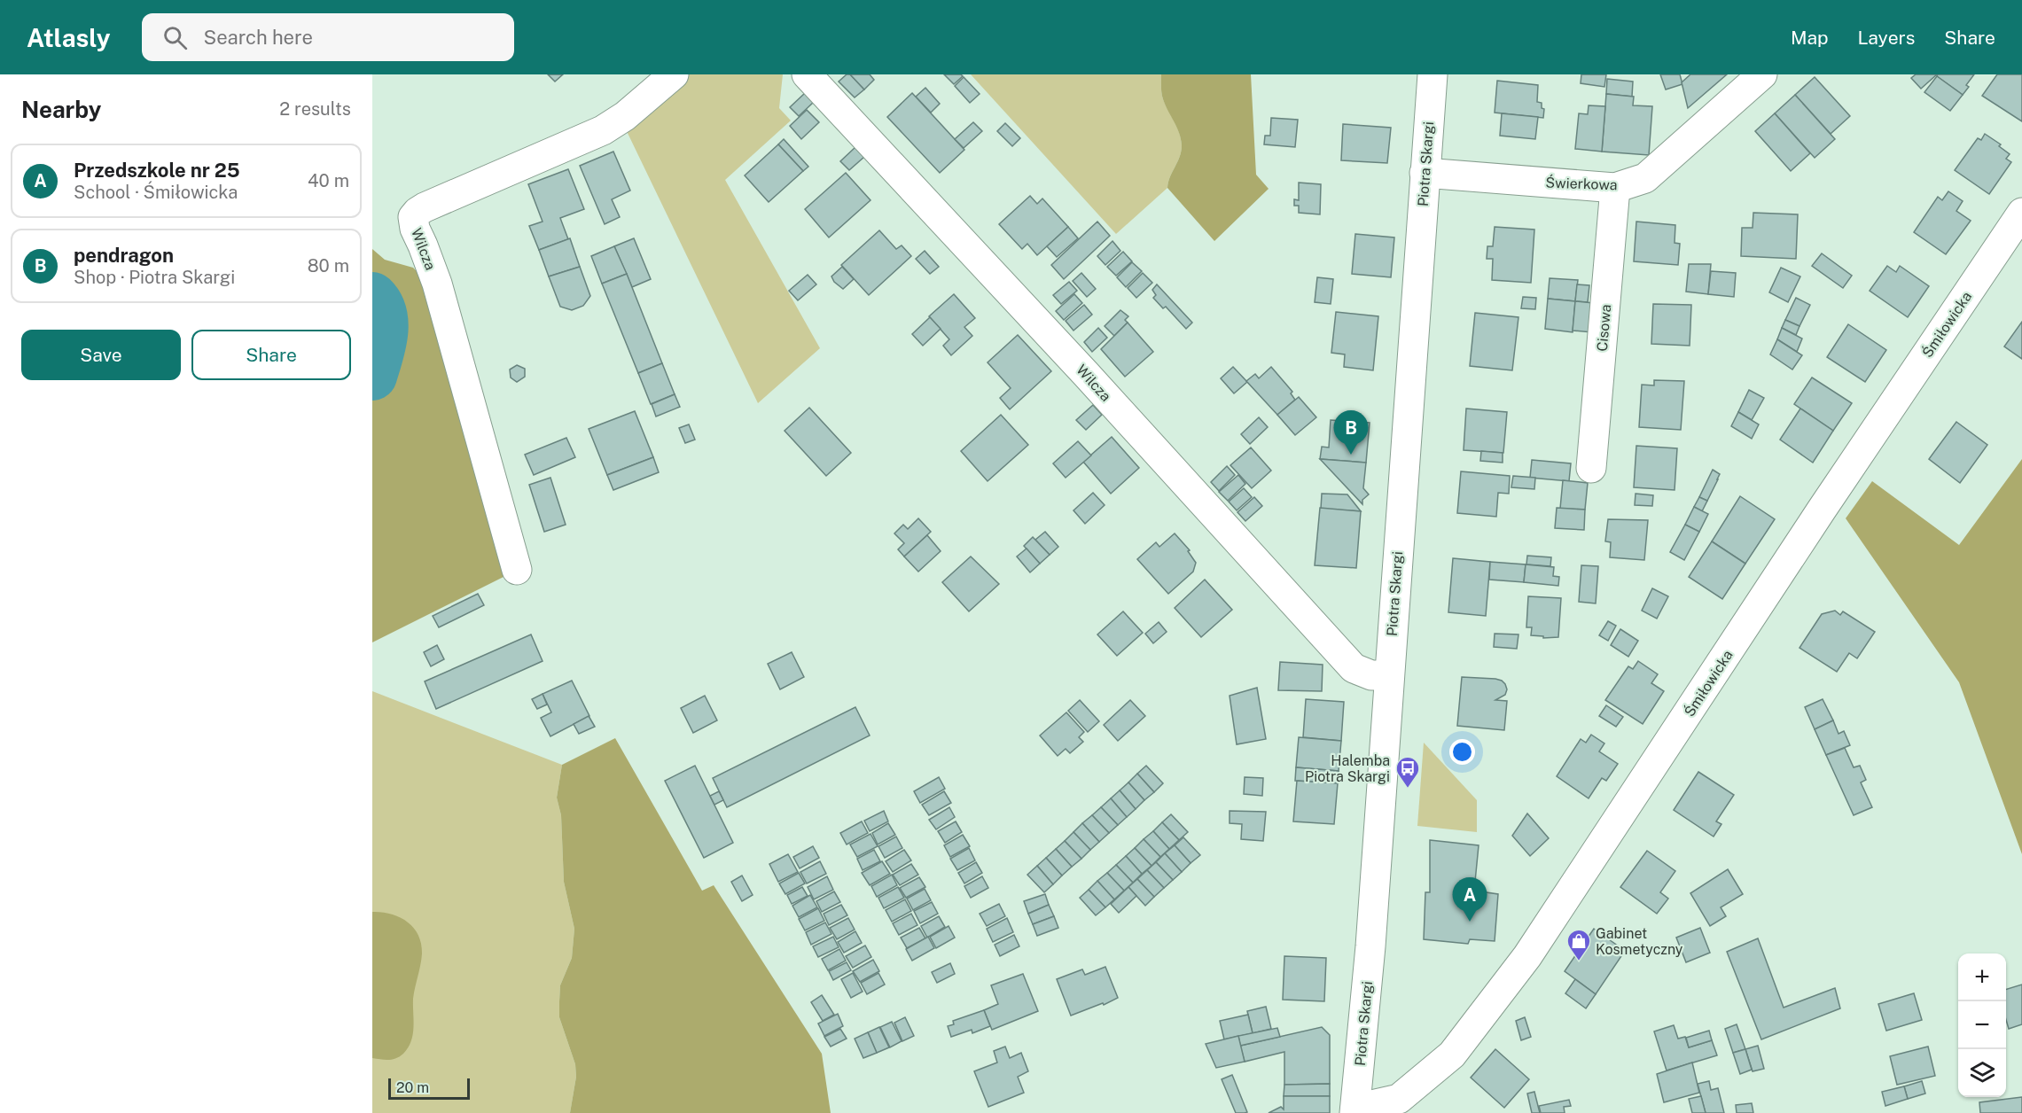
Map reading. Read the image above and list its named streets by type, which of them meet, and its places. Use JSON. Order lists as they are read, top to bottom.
{
  "streets": {
    "street": [
      "Piotra Skargi",
      "Świerkowa",
      "Wilcza",
      "Śmiłowicka",
      "Cisowa"
    ]
  },
  "crossings": [
    ["Piotra Skargi", "Świerkowa"],
    ["Piotra Skargi", "Wilcza"],
    ["Piotra Skargi", "Śmiłowicka"],
    ["Świerkowa", "Cisowa"]
  ],
  "places": {
    "bus stop": ["Halemba Piotra Skargi"],
    "shop": ["Gabinet Kosmetyczny"]
  },
  "scale_bar": "20 m",
  "page": {
    "header": "Atlasly",
    "search": "Search here",
    "nav": ["Map", "Layers", "Share"],
    "heading": ["Nearby", "2 results"],
    "list": [
      {
        "mark": "A",
        "name": "Przedszkole nr 25",
        "note": "School · Śmiłowicka",
        "value": "40 m"
      },
      {
        "mark": "B",
        "name": "pendragon",
        "note": "Shop · Piotra Skargi",
        "value": "80 m"
      }
    ],
    "buttons": ["Save", "Share"],
    "pins": ["B", "A"],
    "map_buttons": ["+", "−"],
    "scale": "20 m"
  }
}
